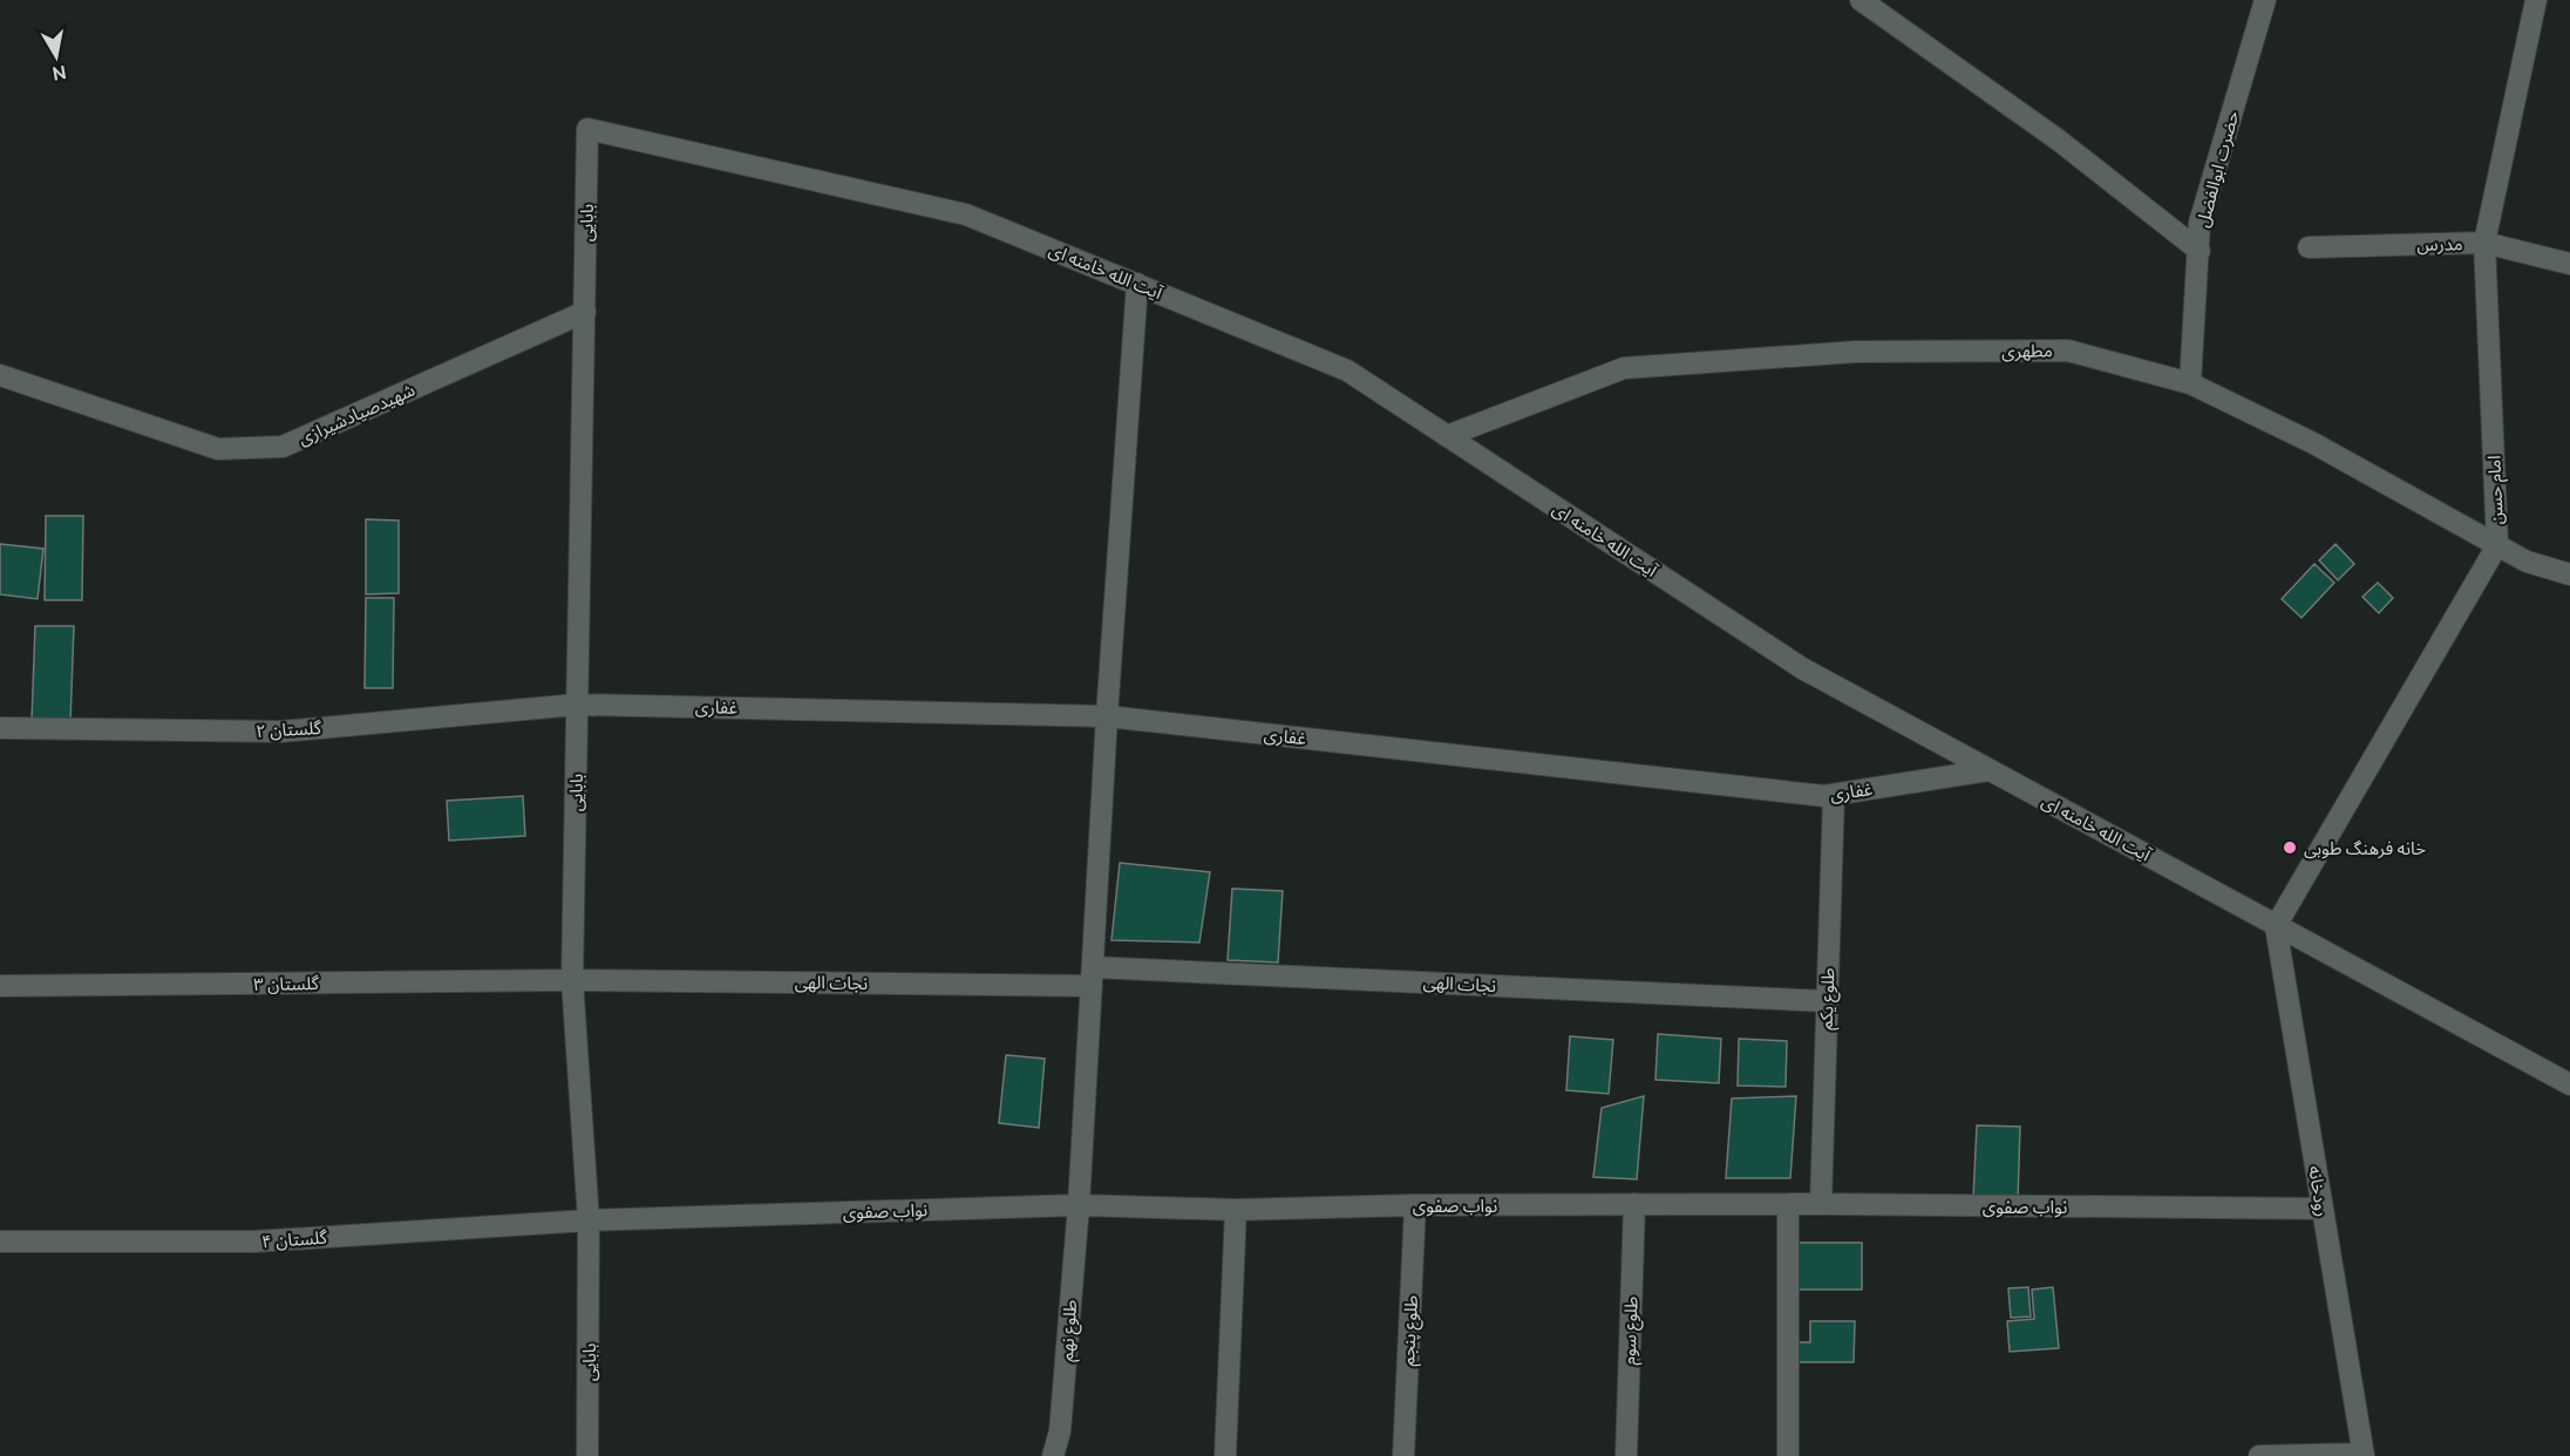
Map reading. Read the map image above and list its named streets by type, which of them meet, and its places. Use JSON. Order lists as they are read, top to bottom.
{
  "streets": {
    "street": [
      "حضرت ابوالفضل",
      "بابایی",
      "مدرس",
      "آیت الله خامنه ای",
      "مطهری",
      "شهیدصیادشیرازی",
      "امام حسن",
      "غفاری",
      "گلستان ۲",
      "نجات الهی",
      "گلستان ۳",
      "طلوع یکم",
      "رودخانه",
      "نواب صفوی",
      "گلستان ۴",
      "طلوع نهم",
      "طلوع پنجم",
      "طلوع سوم"
    ]
  },
  "crossings": [
    ["حضرت ابوالفضل", "مطهری"],
    ["بابایی", "آیت الله خامنه ای"],
    ["بابایی", "شهیدصیادشیرازی"],
    ["بابایی", "غفاری"],
    ["بابایی", "گلستان ۲"],
    ["بابایی", "نجات الهی"],
    ["بابایی", "گلستان ۳"],
    ["بابایی", "نواب صفوی"],
    ["بابایی", "گلستان ۴"],
    ["مدرس", "امام حسن"],
    ["آیت الله خامنه ای", "مطهری"],
    ["آیت الله خامنه ای", "امام حسن"],
    ["آیت الله خامنه ای", "غفاری"],
    ["آیت الله خامنه ای", "رودخانه"],
    ["آیت الله خامنه ای", "طلوع نهم"],
    ["مطهری", "امام حسن"],
    ["امام حسن", "رودخانه"],
    ["غفاری", "گلستان ۲"],
    ["غفاری", "طلوع یکم"],
    ["غفاری", "طلوع نهم"],
    ["نجات الهی", "گلستان ۳"],
    ["نجات الهی", "طلوع یکم"],
    ["نجات الهی", "طلوع نهم"],
    ["طلوع یکم", "نواب صفوی"],
    ["رودخانه", "نواب صفوی"],
    ["نواب صفوی", "گلستان ۴"],
    ["نواب صفوی", "طلوع نهم"],
    ["نواب صفوی", "طلوع پنجم"],
    ["نواب صفوی", "طلوع سوم"]
  ],
  "places": ["خانه فرهنگ طوبی"],
  "north": "bottom"
}
